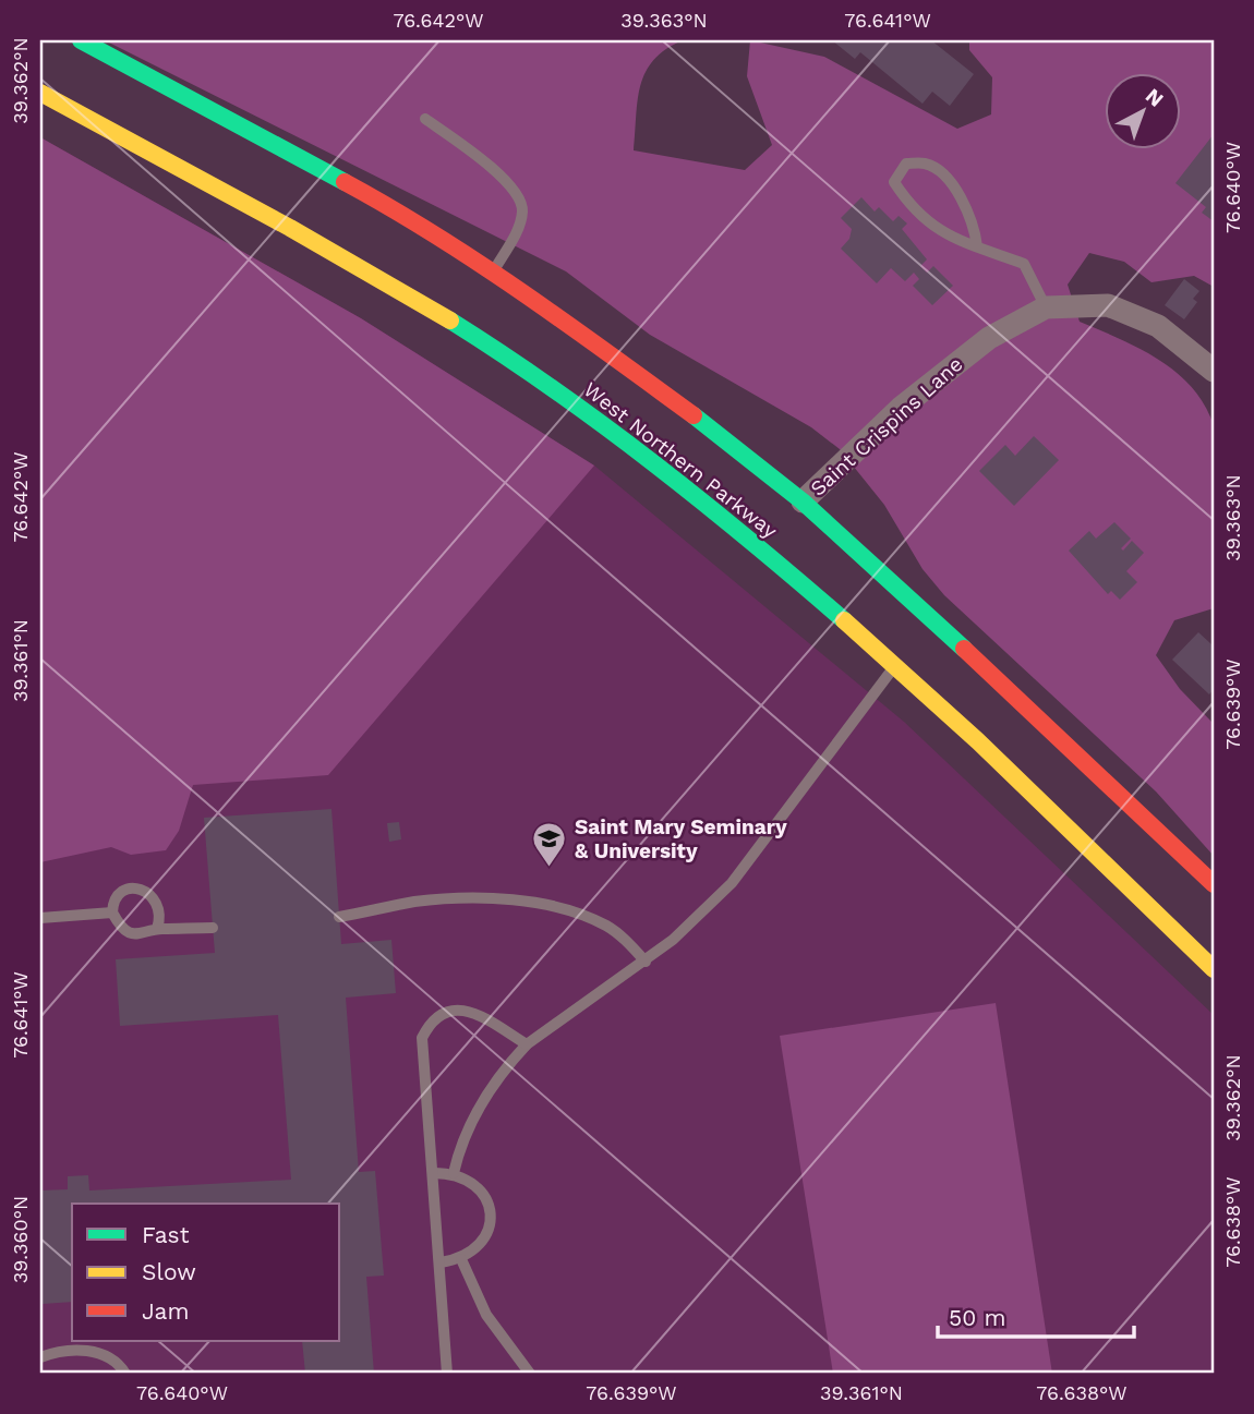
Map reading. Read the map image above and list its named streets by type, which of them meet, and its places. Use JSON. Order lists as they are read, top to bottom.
{
  "streets": {
    "main road": ["West Northern Parkway"],
    "street": ["Saint Crispins Lane"]
  },
  "crossings": [
    ["Saint Crispins Lane", "West Northern Parkway"]
  ],
  "places": {
    "school or university": ["Saint Mary Seminary & University"]
  },
  "legend": ["Fast", "Slow", "Jam"],
  "scale_bar": "50 m",
  "north": "top right",
  "coordinates": [
    "76.642°W",
    "39.363°N",
    "76.641°W",
    "39.362°N",
    "76.640°W",
    "39.361°N",
    "76.639°W",
    "76.638°W",
    "39.360°N"
  ]
}
